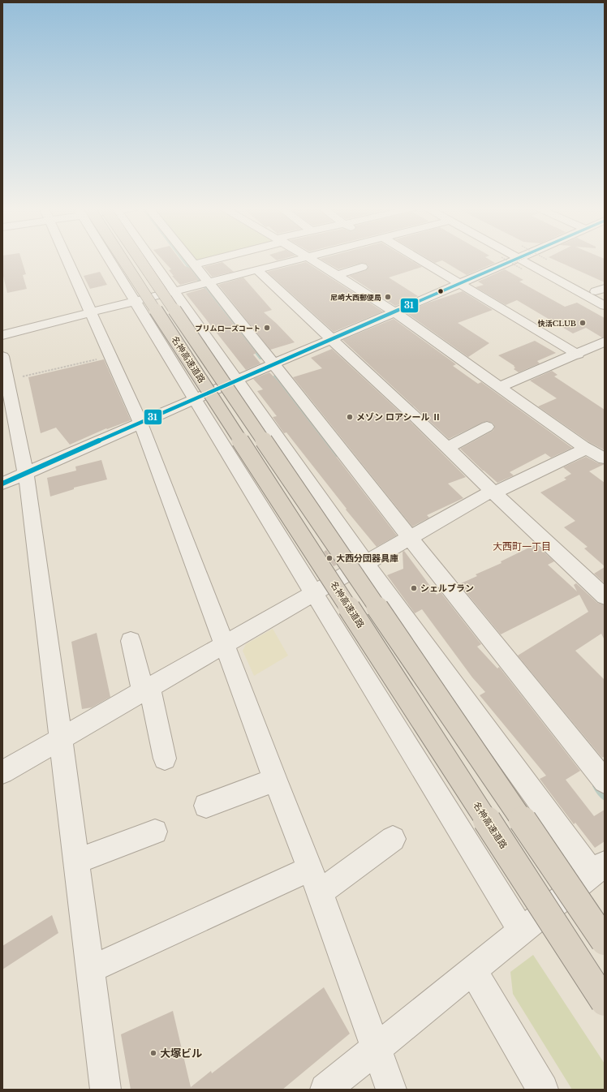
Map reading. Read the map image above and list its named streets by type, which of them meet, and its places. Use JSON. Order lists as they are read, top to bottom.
{
  "streets": {
    "highway": ["名神高速道路"]
  },
  "districts": ["大西町一丁目"],
  "places": [
    "尼崎大西郵便局",
    "快活CLUB",
    "プリムローズコート",
    "メゾン ロアシール Ⅱ",
    "大西分団器具庫",
    "シェルブラン",
    "大塚ビル"
  ],
  "lines": ["transit line 31"]
}
